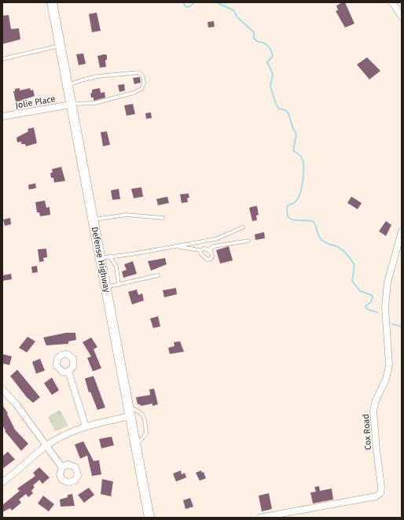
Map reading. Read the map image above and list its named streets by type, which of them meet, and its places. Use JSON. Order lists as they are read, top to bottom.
{
  "streets": {
    "main road": ["Defense Highway"],
    "street": ["Jolie Place", "Cox Road"]
  },
  "crossings": [
    ["Jolie Place", "Defense Highway"]
  ]
}
